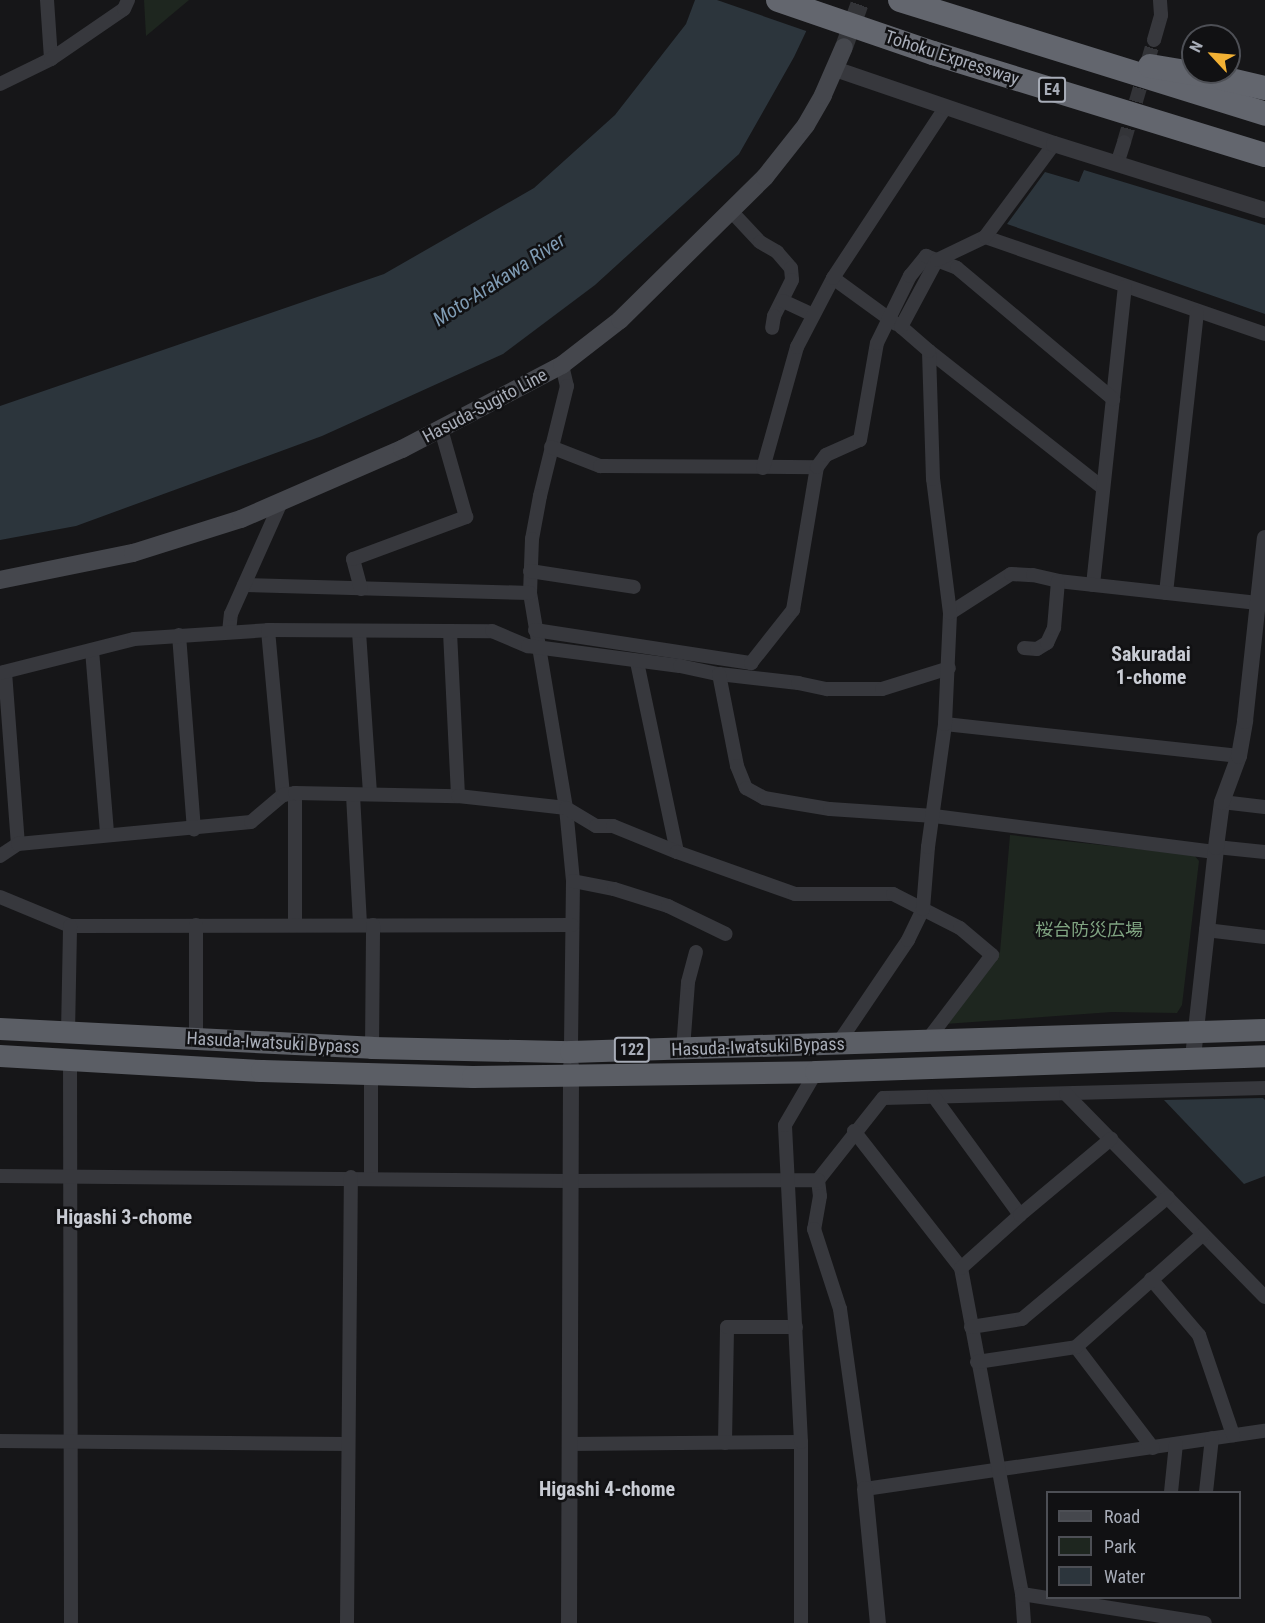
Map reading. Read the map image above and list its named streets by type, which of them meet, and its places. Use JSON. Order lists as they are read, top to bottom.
{
  "streets": {
    "highway": [
      "Tohoku Expressway",
      "E4",
      "Hasuda-Iwatsuki Bypass",
      "122"
    ],
    "main road": ["Hasuda-Sugito Line"]
  },
  "districts": ["Sakuradai 1-chome", "Higashi 3-chome", "Higashi 4-chome"],
  "water": ["Moto-Arakawa River"],
  "parks": ["桜台防災広場"],
  "legend": ["Road", "Park", "Water"],
  "north": "top left"
}
